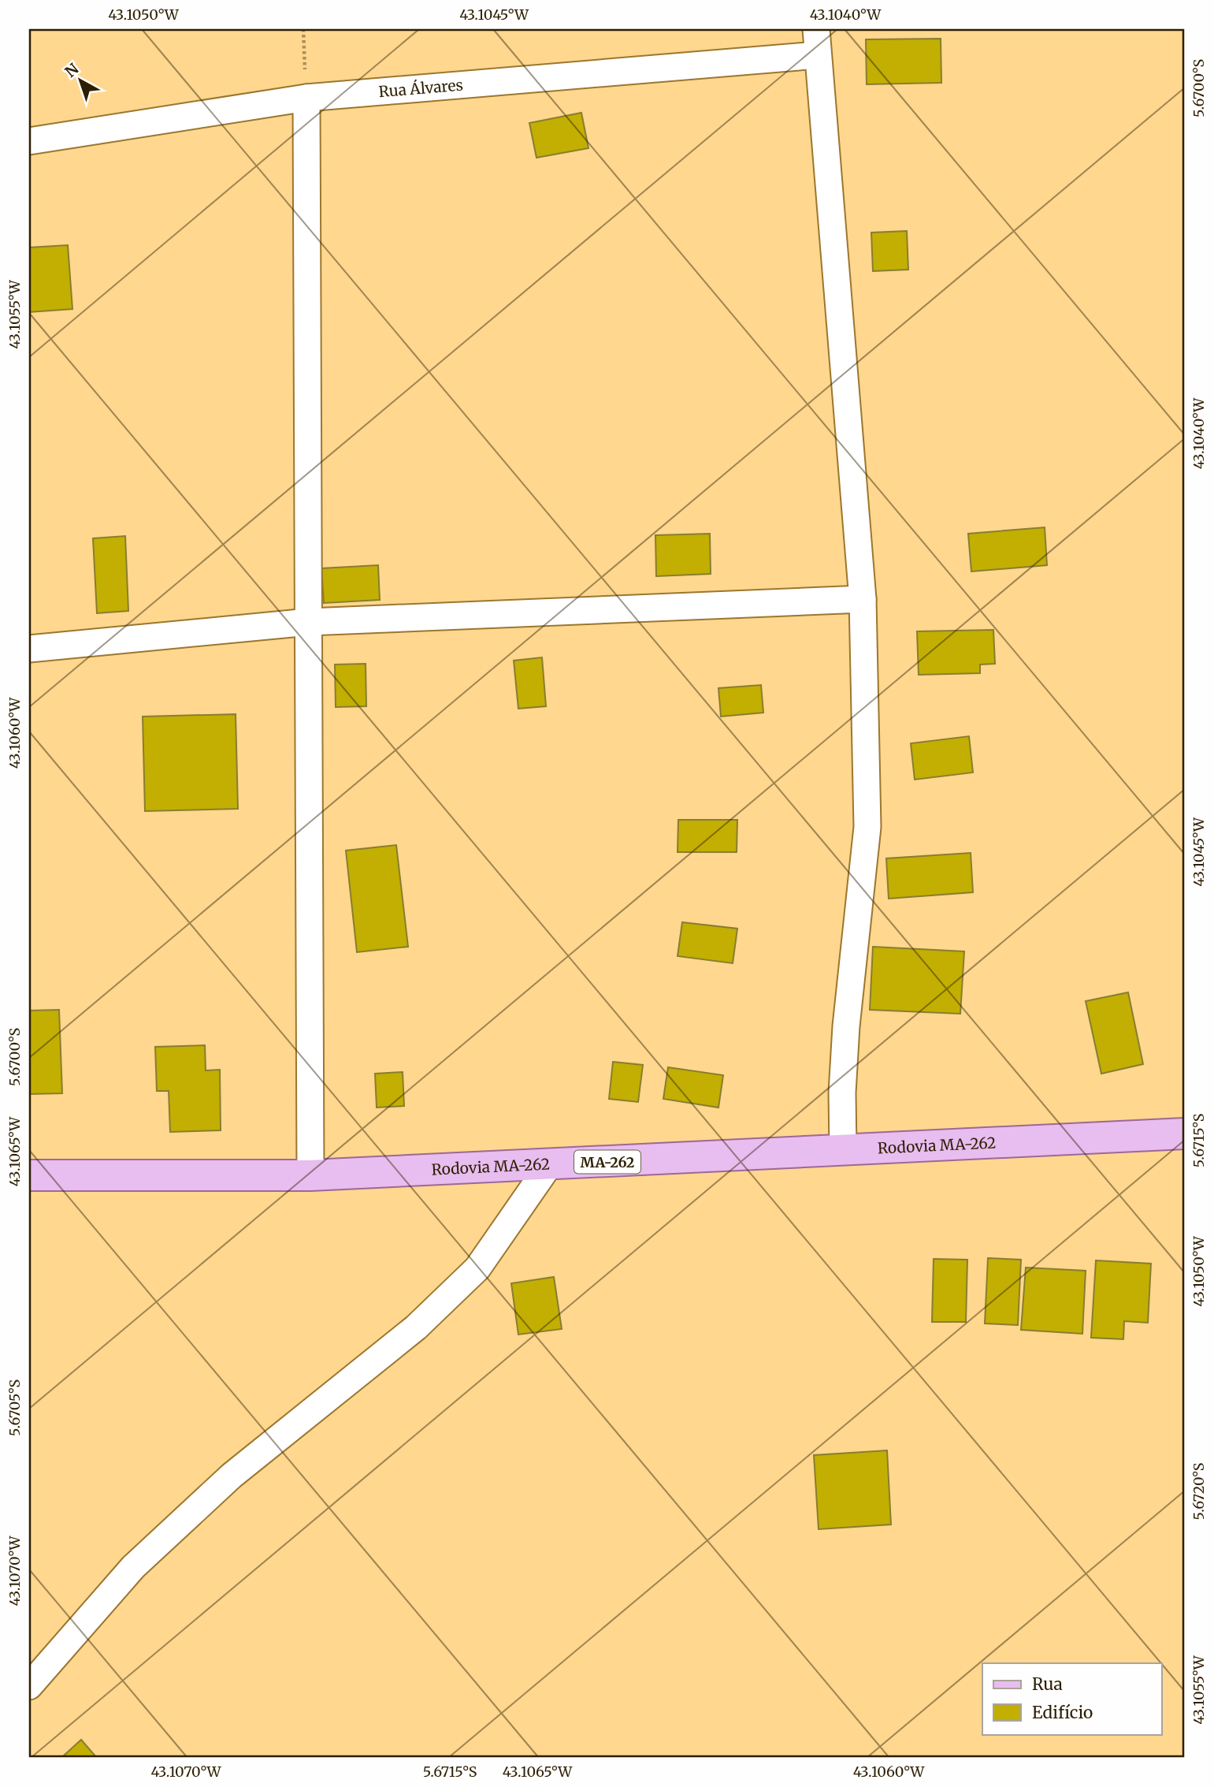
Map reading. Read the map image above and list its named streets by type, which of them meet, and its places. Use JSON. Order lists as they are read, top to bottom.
{
  "streets": {
    "main road": ["Rodovia MA-262", "MA-262"],
    "street": ["Rua Álvares"]
  },
  "legend": ["Rua", "Edifício"],
  "north": "top left",
  "coordinates": [
    "43.1050°W",
    "43.1045°W",
    "43.1040°W",
    "5.6700°S",
    "43.1055°W",
    "43.1060°W",
    "5.6715°S",
    "43.1065°W",
    "5.6705°S",
    "5.6720°S",
    "43.1070°W"
  ]
}
